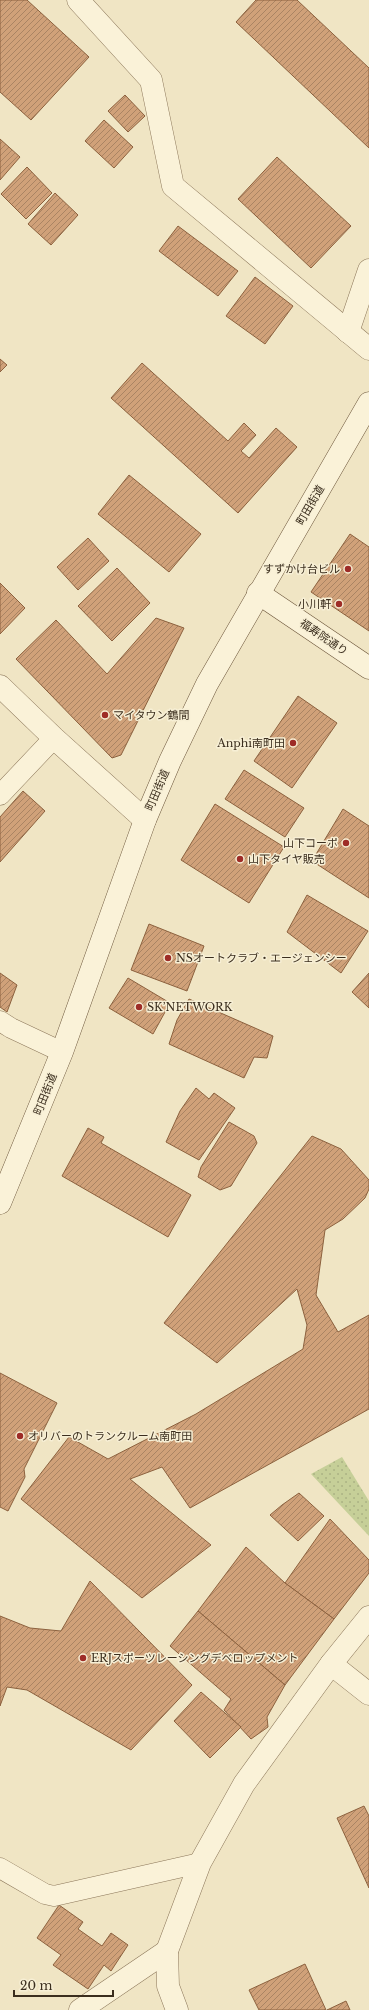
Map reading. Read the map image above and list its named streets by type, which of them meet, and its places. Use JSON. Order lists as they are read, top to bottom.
{
  "streets": {
    "street": ["町田街道", "福寿院通り"]
  },
  "crossings": [
    ["町田街道", "福寿院通り"]
  ],
  "places": [
    "すずかけ台ビル",
    "小川軒",
    "マイタウン鶴間",
    "Anphi南町田",
    "山下コーポ",
    "山下タイヤ販売",
    "NSオートクラブ・エージェンシー",
    "SK’NETWORK",
    "オリバーのトランクルーム南町田",
    "ERJスポーツレーシングデベロップメント"
  ],
  "scale_bar": "20 m"
}
